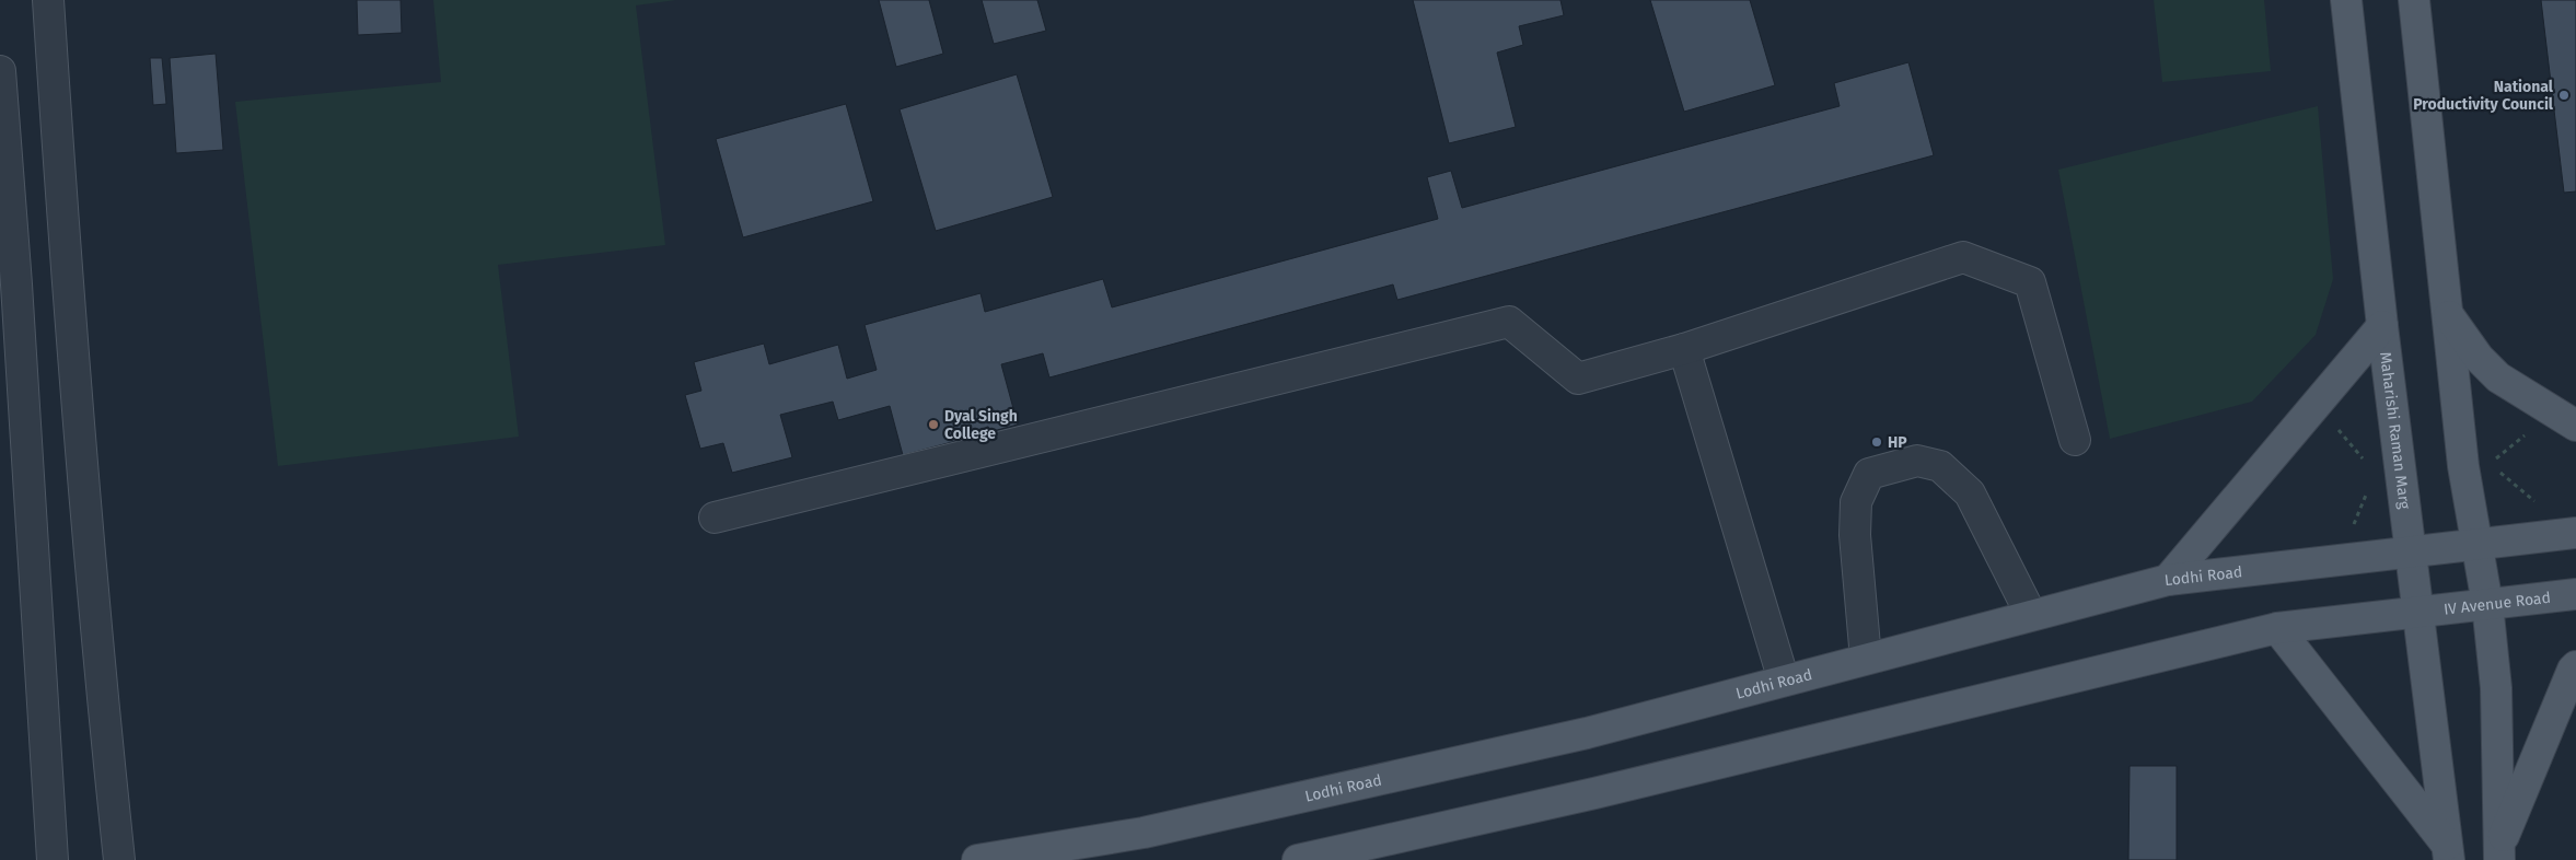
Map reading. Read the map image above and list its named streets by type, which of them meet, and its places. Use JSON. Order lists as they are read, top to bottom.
{
  "streets": {
    "main road": ["Maharishi Raman Marg", "Lodhi Road", "IV Avenue Road"]
  },
  "crossings": [
    ["Maharishi Raman Marg", "Lodhi Road"],
    ["Maharishi Raman Marg", "IV Avenue Road"]
  ],
  "places": ["National Productivity Council", "Dyal Singh College", "HP"]
}
